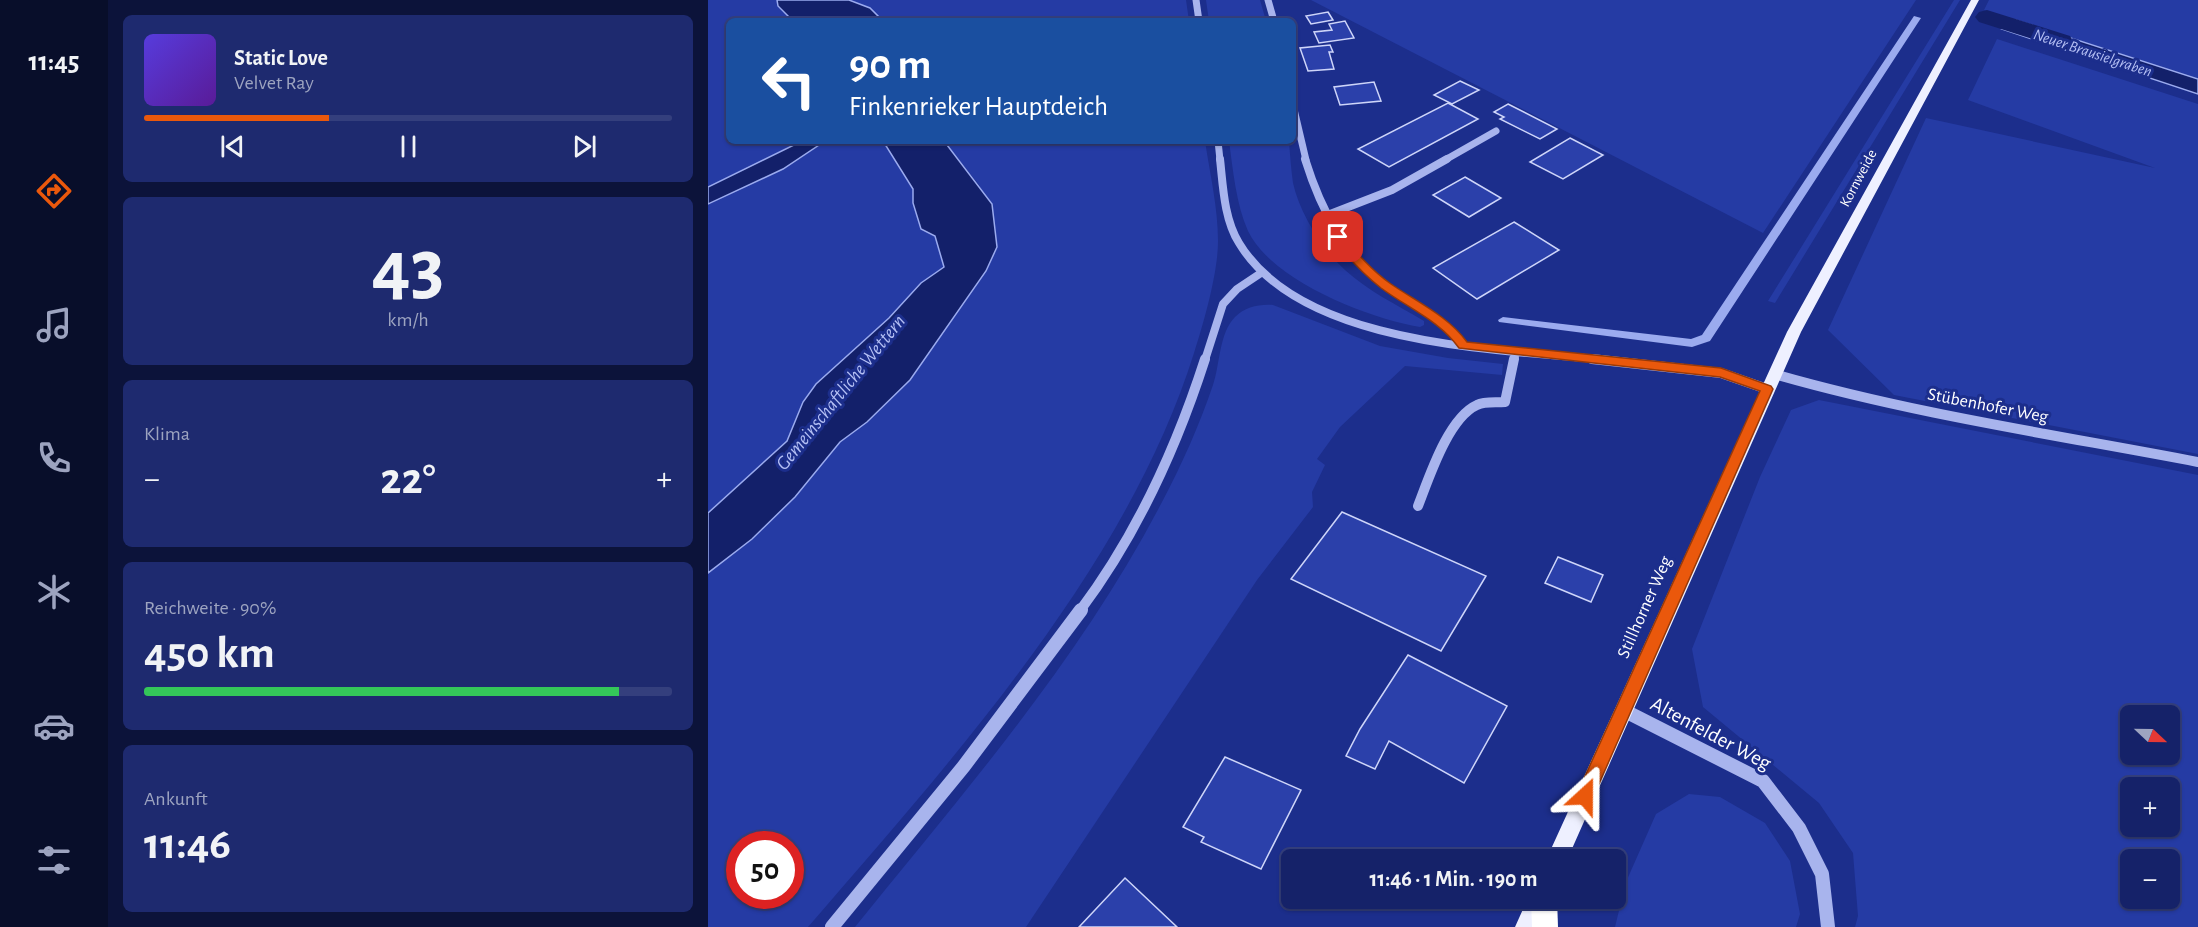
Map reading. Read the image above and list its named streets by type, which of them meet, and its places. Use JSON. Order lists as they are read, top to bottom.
{
  "streets": {
    "main road": ["Kornweide", "Stillhorner Weg"],
    "street": ["Stübenhofer Weg", "Altenfelder Weg"]
  },
  "crossings": [
    ["Kornweide", "Stübenhofer Weg"],
    ["Kornweide", "Stillhorner Weg"],
    ["Stübenhofer Weg", "Stillhorner Weg"],
    ["Stillhorner Weg", "Altenfelder Weg"]
  ],
  "water": ["Neuer Brausielgraben", "Gemeinschaftliche Wettern"],
  "north": "right",
  "page": {
    "tabs": "11:45",
    "turn": ["90 m", "Finkenrieker Hauptdeich"],
    "song": ["Static Love", "Velvet Ray"],
    "tile": [
      ["43", "km/h"],
      "Klima",
      ["Reichweite · 90%", "450 km"],
      ["Ankunft", "11:46"]
    ],
    "heat": ["−", "22°", "+"],
    "map_buttons": ["+", "−"],
    "limit": "50",
    "trip": "11:46 · 1 Min. · 190 m"
  }
}
